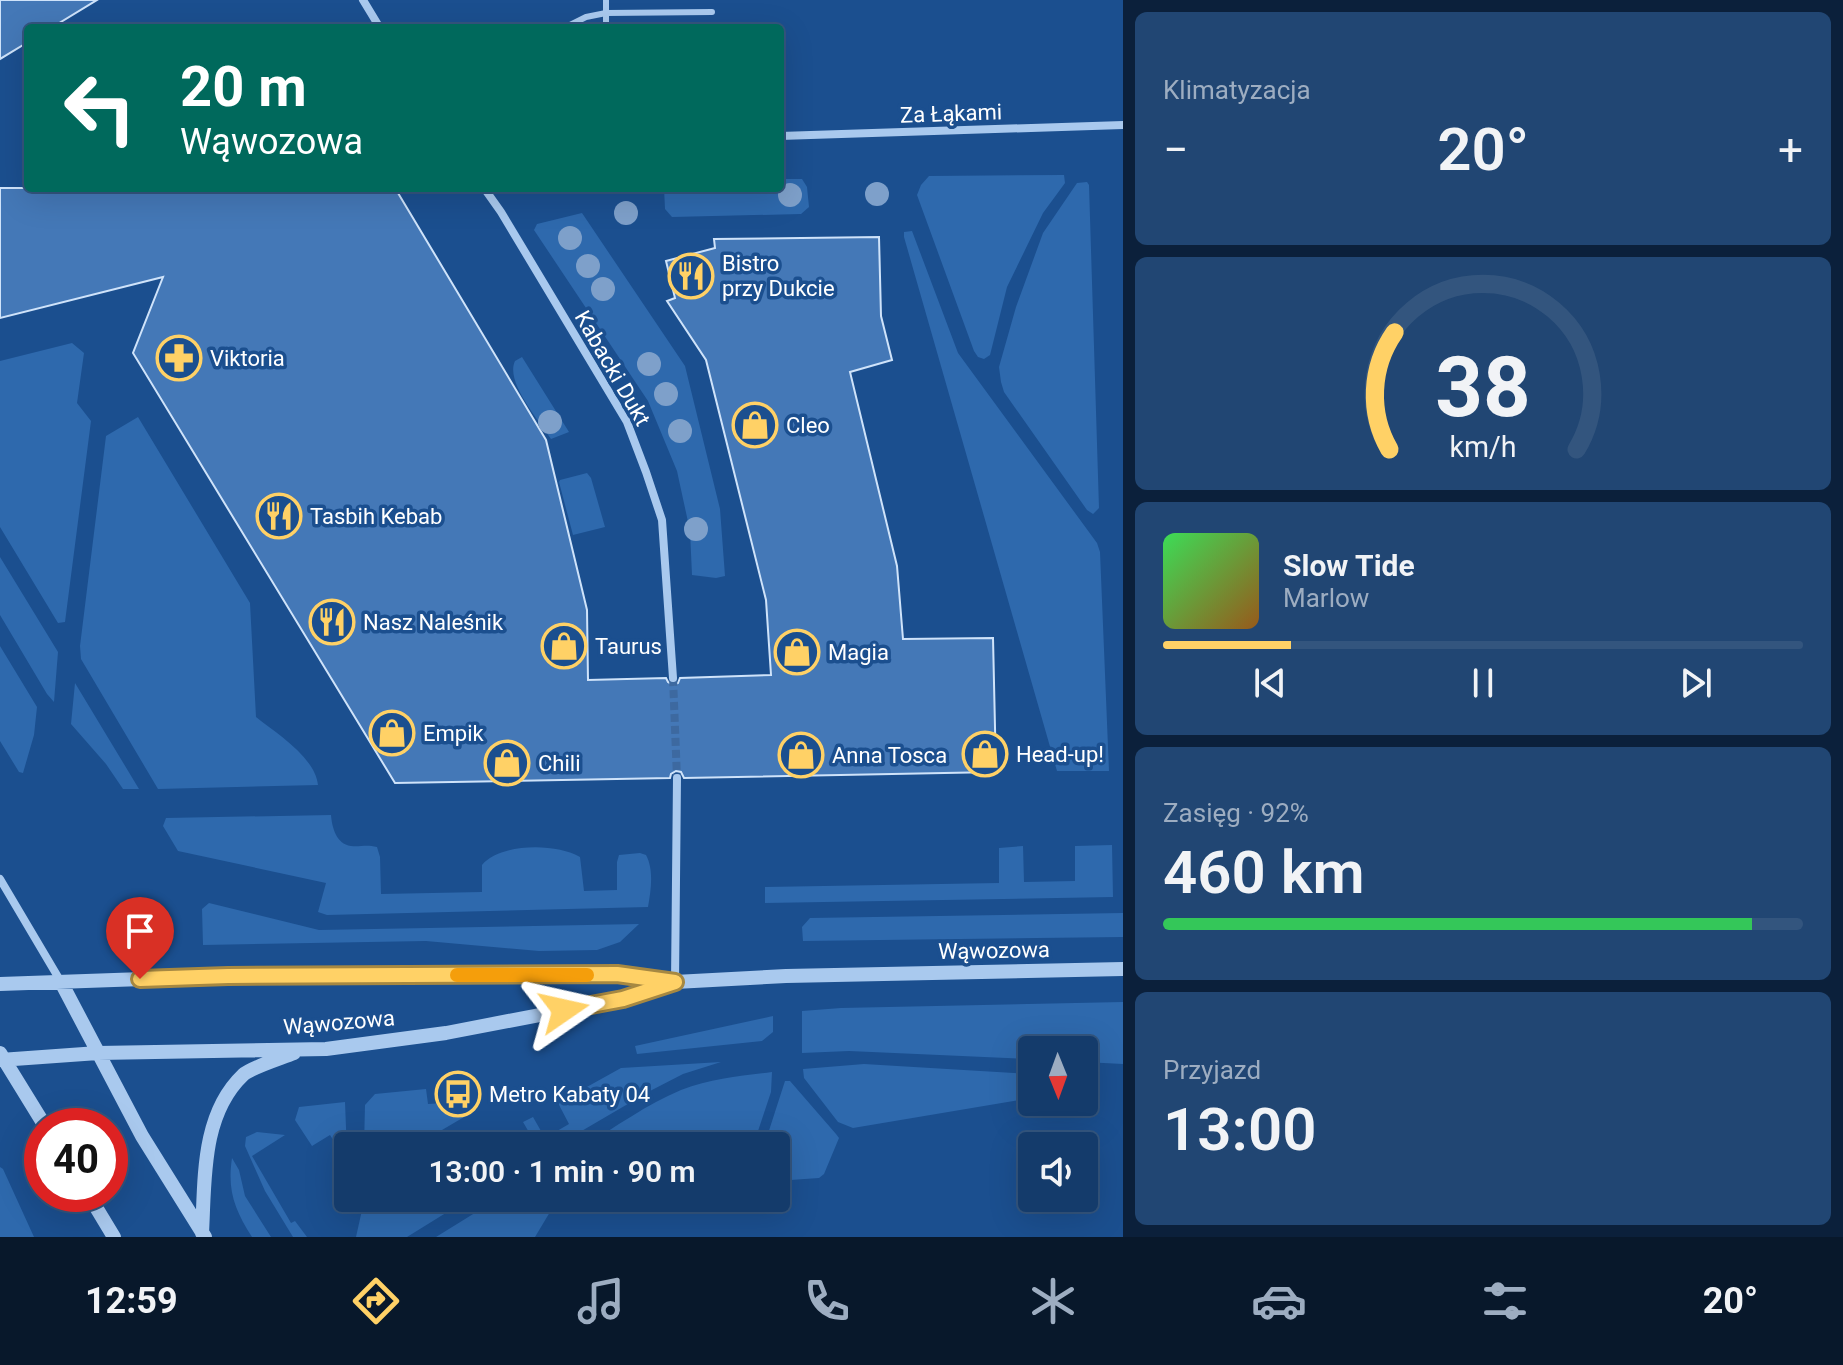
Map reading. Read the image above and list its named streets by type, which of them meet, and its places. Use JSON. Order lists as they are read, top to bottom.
{
  "streets": {
    "street": ["Za Łąkami", "Kabacki Dukt", "Wąwozowa"]
  },
  "places": {
    "restaurant": ["Bistro przy Dukcie", "Tasbih Kebab", "Nasz Naleśnik"],
    "pharmacy": ["Viktoria"],
    "shop": [
      "Cleo",
      "Taurus",
      "Magia",
      "Empik",
      "Head-up!",
      "Anna Tosca",
      "Chili"
    ],
    "bus stop": ["Metro Kabaty 04"]
  },
  "north": "bottom",
  "page": {
    "tile": [
      "Klimatyzacja",
      ["Zasięg · 92%", "460 km"],
      ["Przyjazd", "13:00"]
    ],
    "turn": ["20 m", "Wąwozowa"],
    "heat": ["−", "20°", "+"],
    "song": ["Slow Tide", "Marlow"],
    "limit": "40",
    "trip": "13:00 · 1 min · 90 m",
    "tabs": ["12:59", "20°"],
    "gauge": ["38", "km/h"]
  }
}
